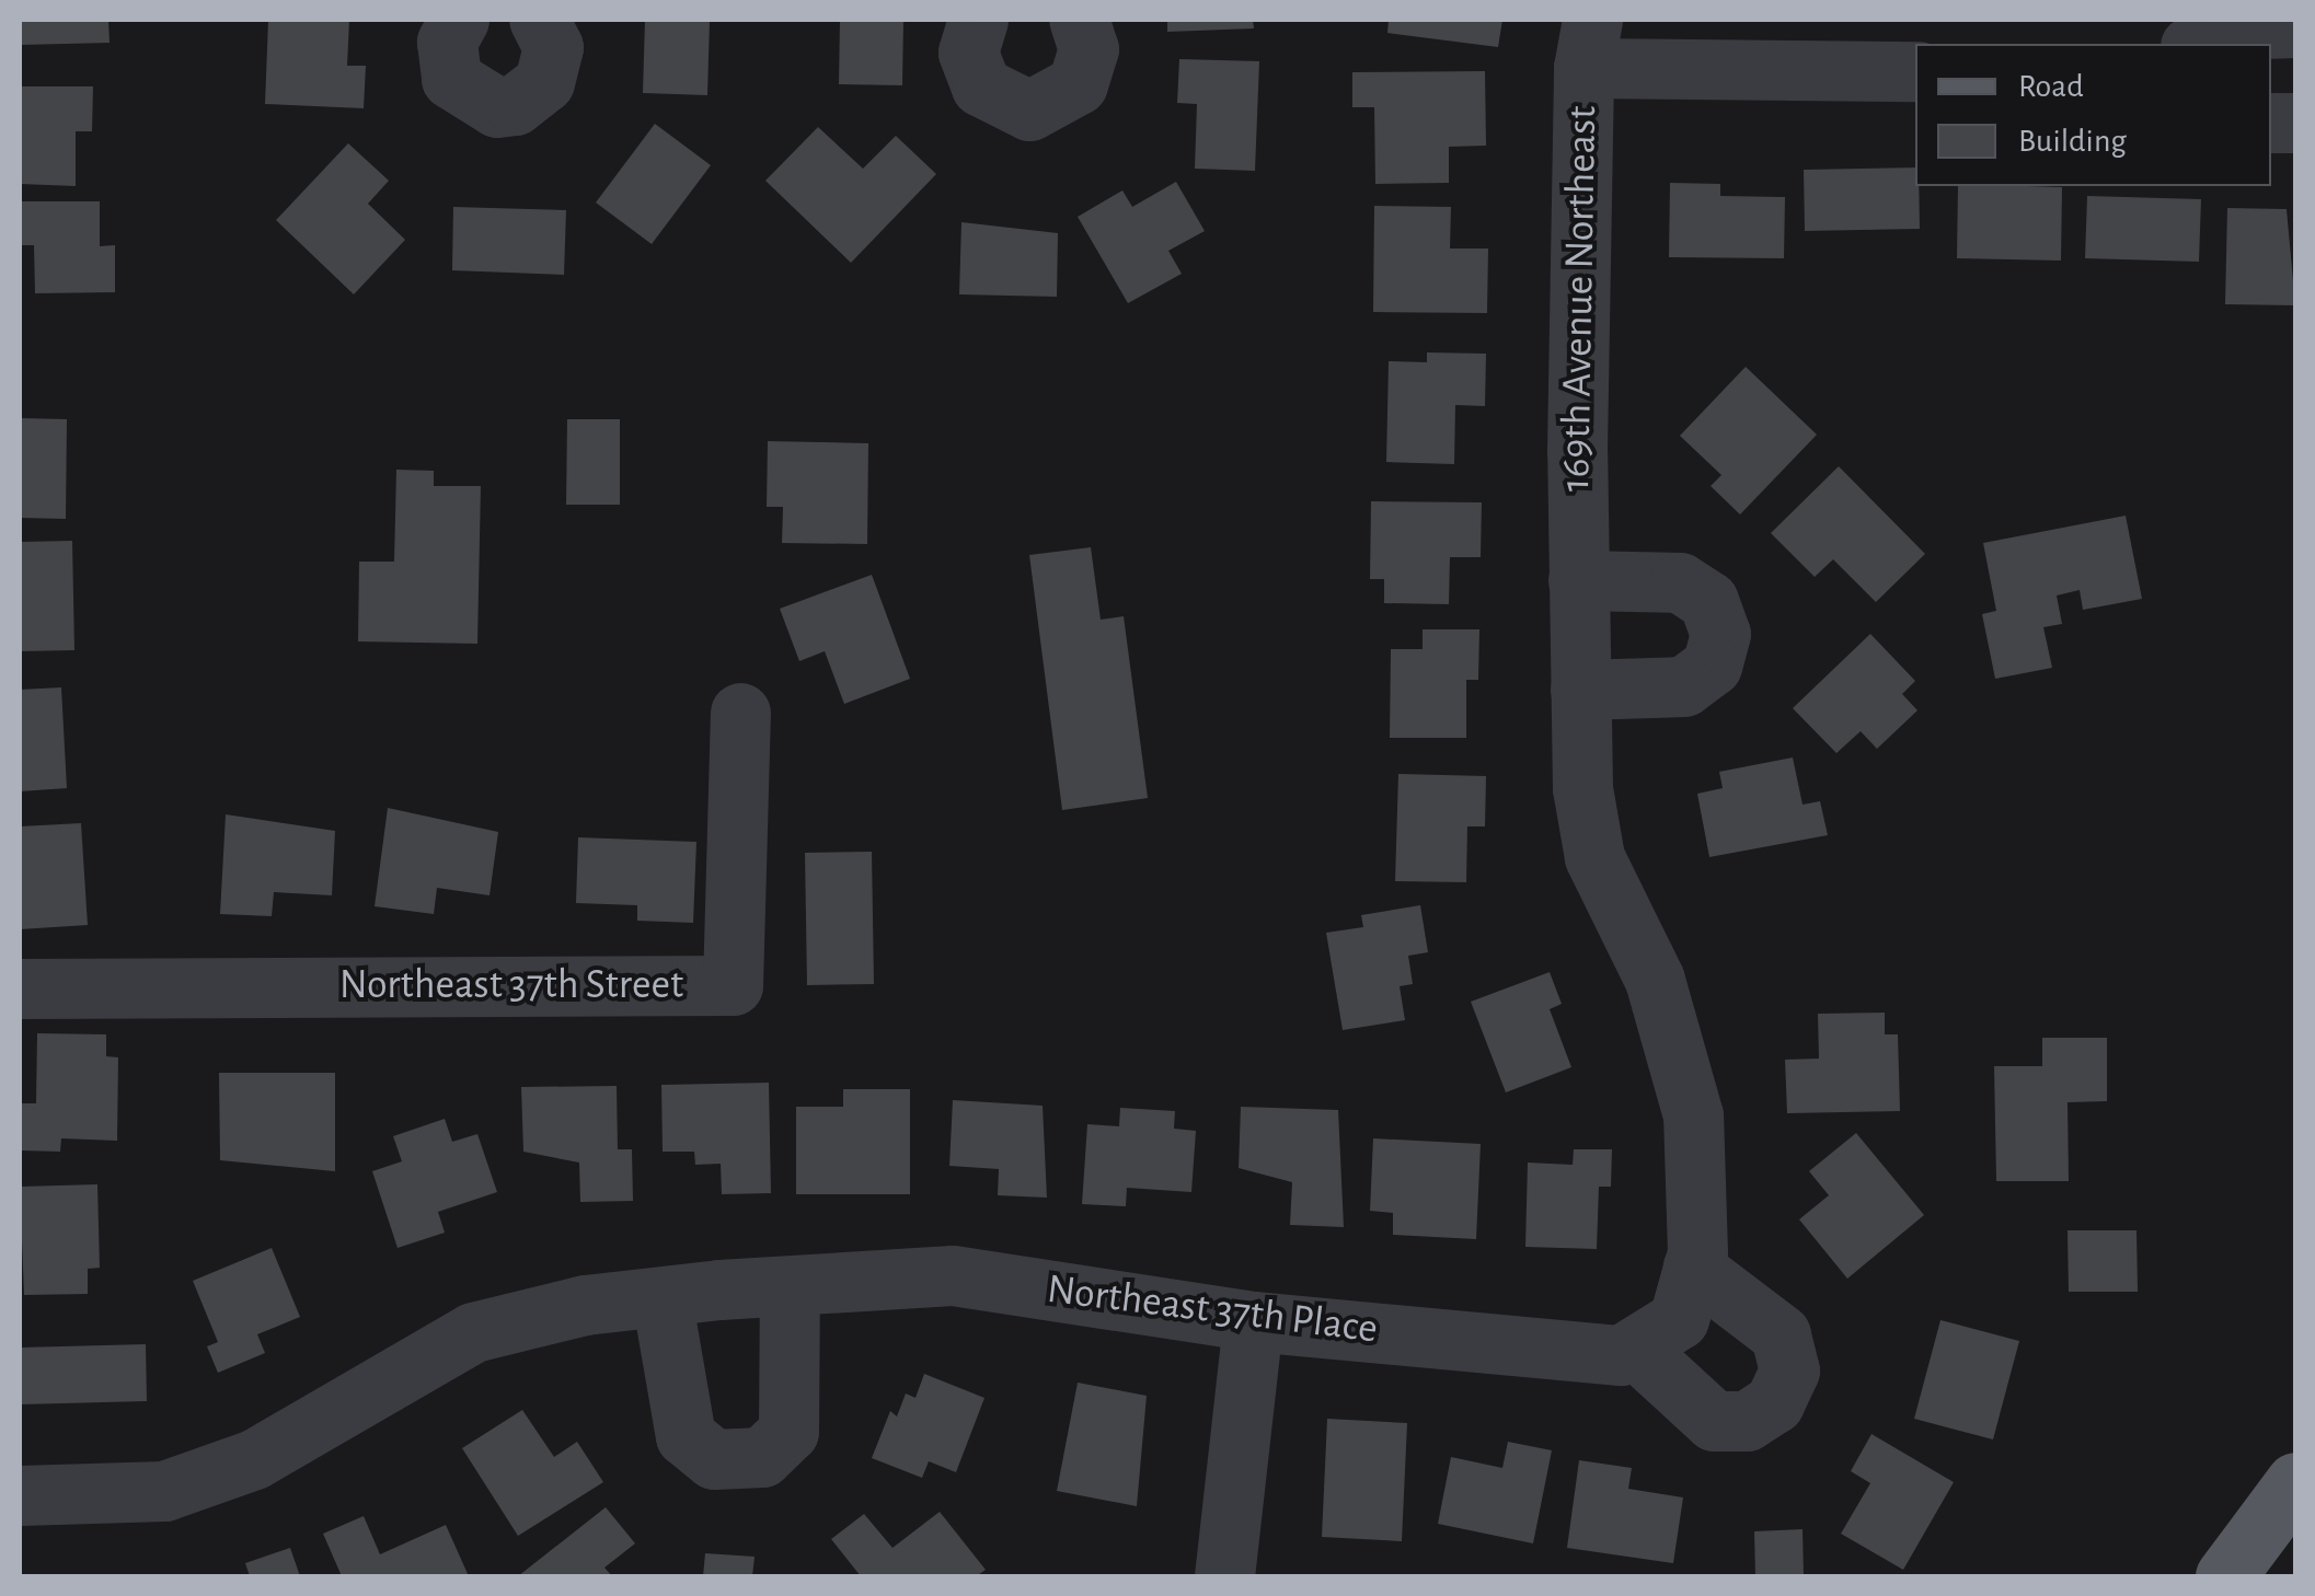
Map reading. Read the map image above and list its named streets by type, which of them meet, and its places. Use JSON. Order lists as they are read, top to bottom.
{
  "streets": {
    "street": ["169th Avenue Northeast", "Northeast 37th Street", "Northeast 37th Place"]
  },
  "legend": ["Road", "Building"]
}
